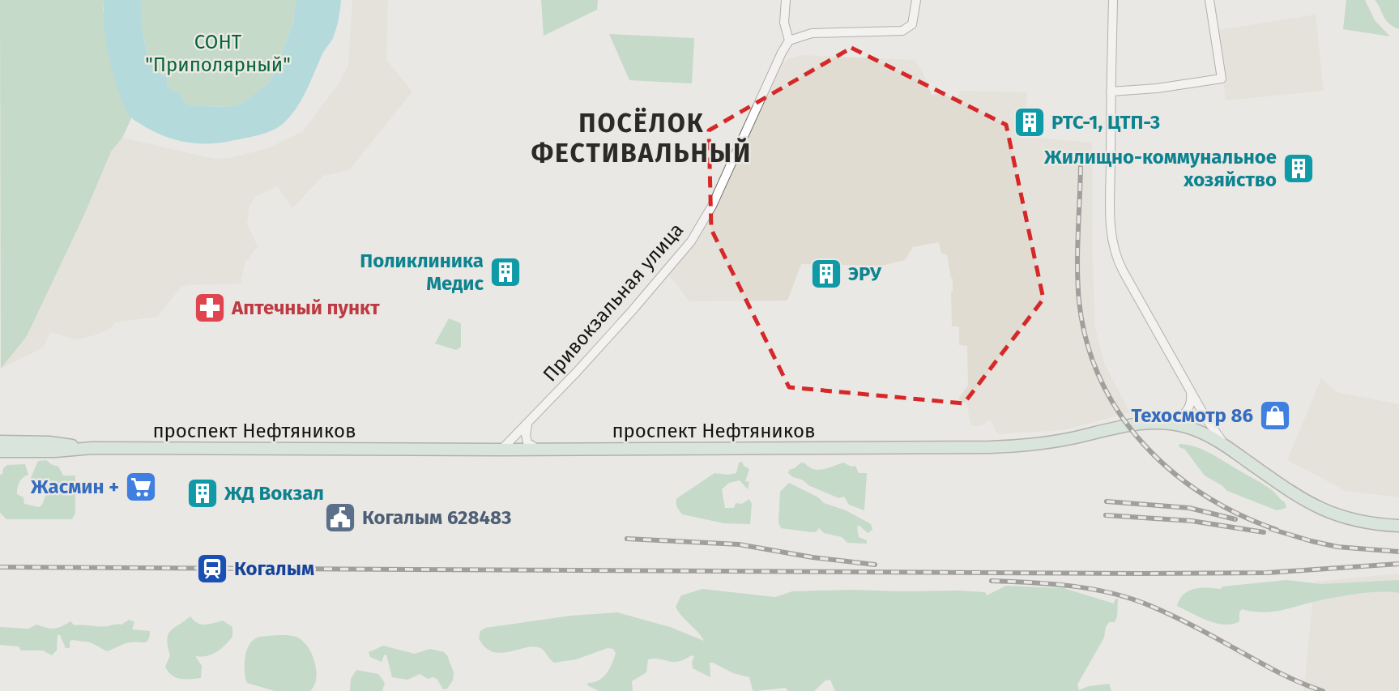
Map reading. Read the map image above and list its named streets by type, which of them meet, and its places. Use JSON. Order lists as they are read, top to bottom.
{
  "streets": {
    "main road": ["проспект Нефтяников"],
    "street": ["Привокзальная улица"]
  },
  "crossings": [
    ["Привокзальная улица", "проспект Нефтяников"]
  ],
  "districts": ["ПОСЁЛОК ФЕСТИВАЛЬНЫЙ"],
  "parks": ["СОНТ \"Приполярный\""],
  "places": {
    "building": [
      "РТС-1, ЦТП-3",
      "Жилищно-коммунальное хозяйство",
      "Поликлиника Медис",
      "ЭРУ",
      "ЖД Вокзал"
    ],
    "pharmacy": ["Аптечный пункт"],
    "shop": ["Техосмотр 86"],
    "supermarket": ["Жасмин +"],
    "public building": ["Когалым 628483"],
    "station": ["Когалым"]
  }
}
